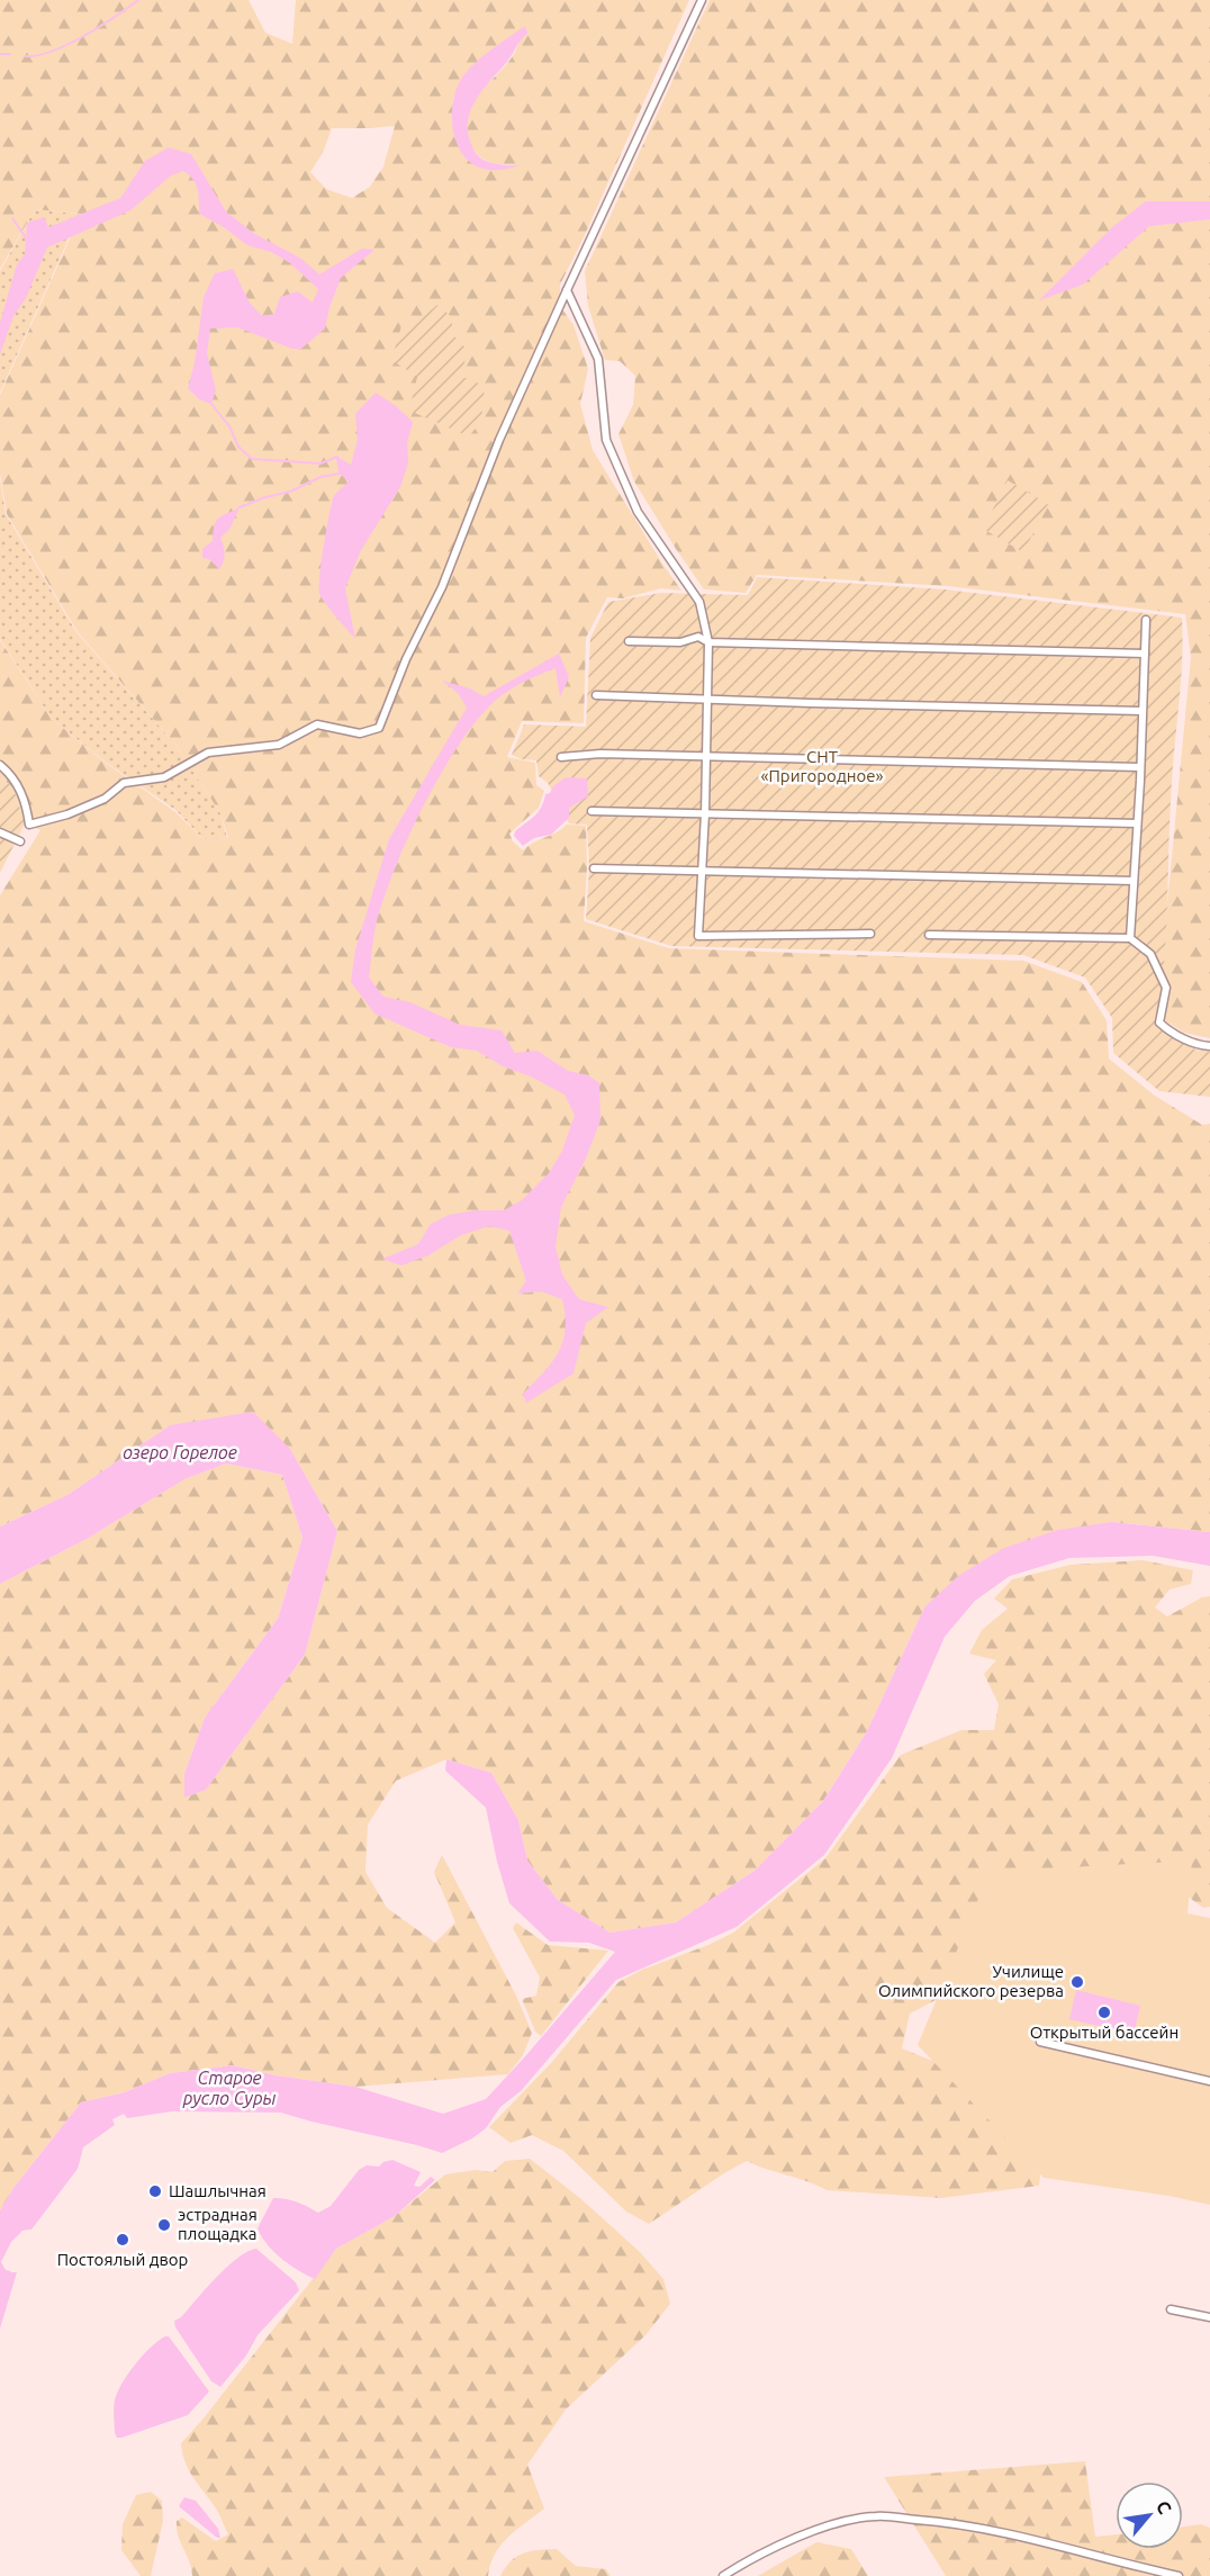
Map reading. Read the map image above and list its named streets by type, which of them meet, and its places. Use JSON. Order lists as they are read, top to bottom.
{
  "water": ["озеро Горелое", "Старое русло Суры"],
  "parks": ["СНТ «Пригородное»"],
  "places": [
    "Училище Олимпийского резерва",
    "Открытый бассейн",
    "Шашлычная",
    "эстрадная площадка",
    "Постоялый двор"
  ],
  "north": "top right"
}
